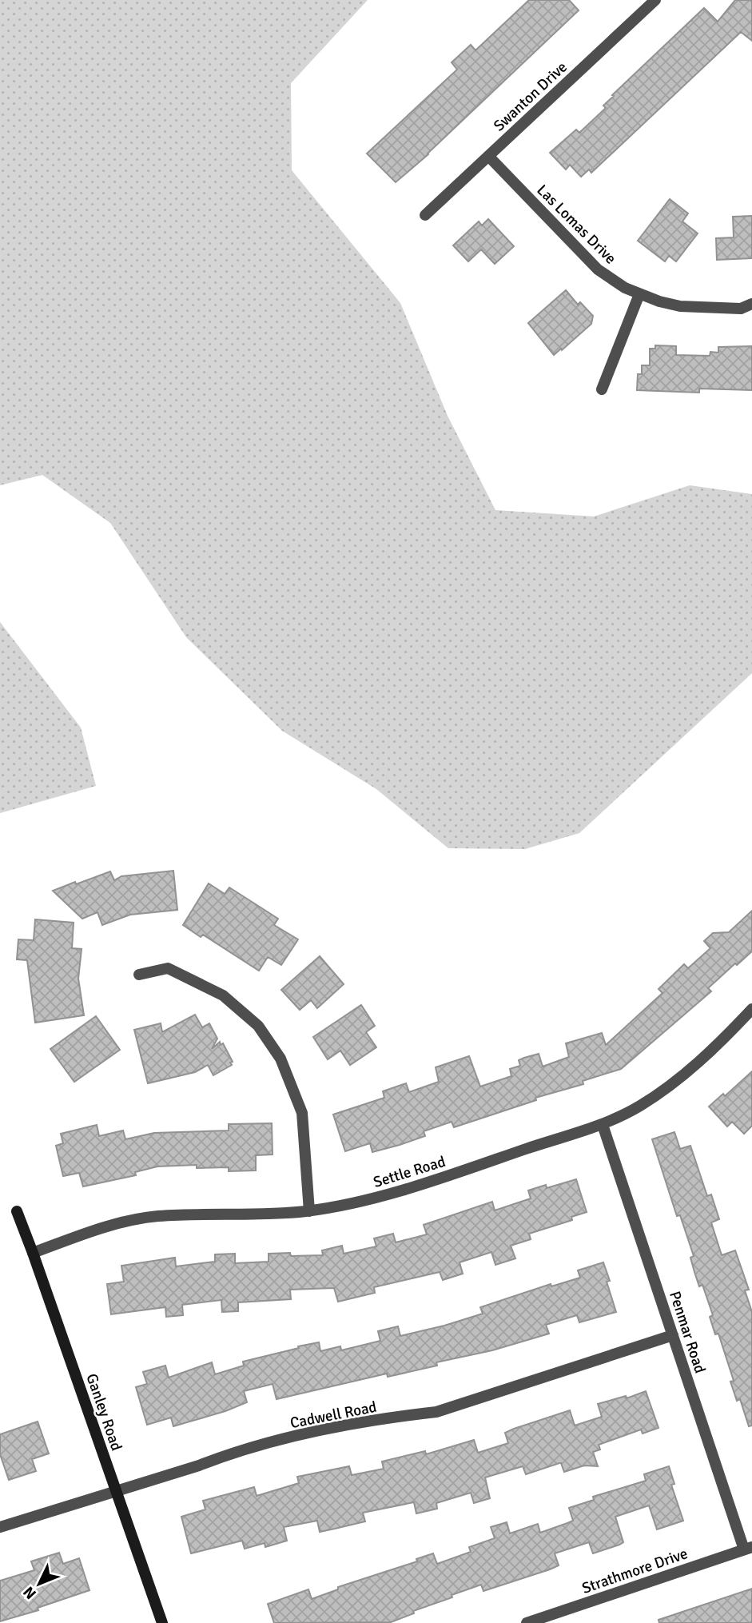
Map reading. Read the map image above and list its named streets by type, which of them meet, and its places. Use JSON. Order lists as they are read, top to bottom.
{
  "streets": {
    "street": [
      "Swanton Drive",
      "Las Lomas Drive",
      "Settle Road",
      "Penmar Road",
      "Ganley Road",
      "Cadwell Road",
      "Strathmore Drive"
    ]
  },
  "crossings": [
    ["Swanton Drive", "Las Lomas Drive"],
    ["Settle Road", "Penmar Road"],
    ["Settle Road", "Ganley Road"],
    ["Penmar Road", "Cadwell Road"],
    ["Penmar Road", "Strathmore Drive"],
    ["Ganley Road", "Cadwell Road"]
  ],
  "north": "bottom left"
}
